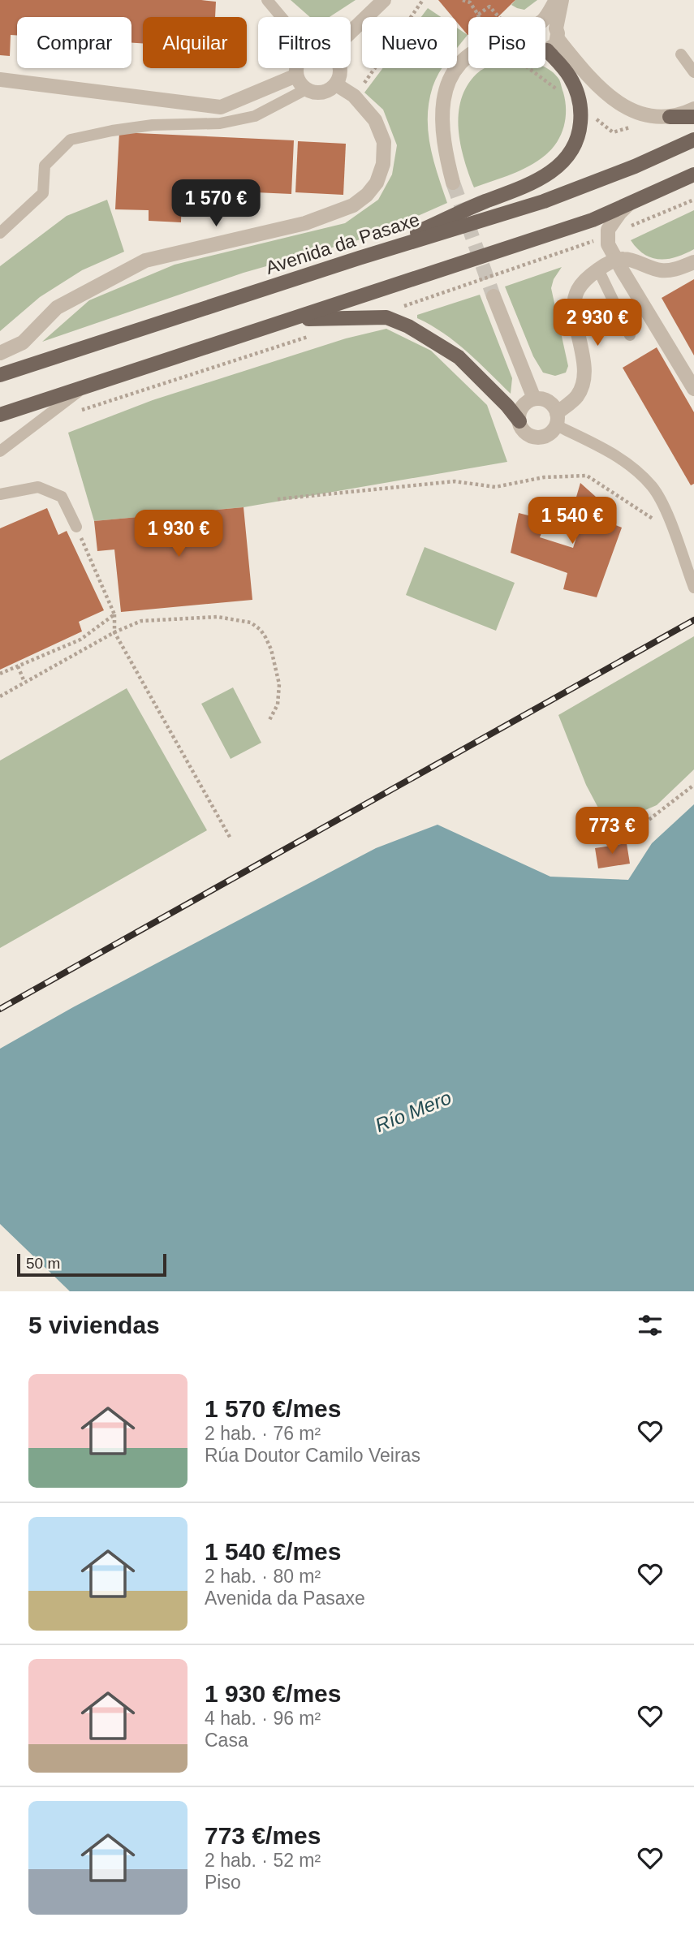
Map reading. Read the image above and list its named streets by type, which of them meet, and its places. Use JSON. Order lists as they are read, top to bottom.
{
  "streets": {
    "main road": ["Avenida da Pasaxe"]
  },
  "water": ["Río Mero"],
  "scale_bar": "50 m",
  "page": {
    "chip": [
      "Comprar",
      "Alquilar",
      "Filtros",
      "Nuevo",
      "Piso"
    ],
    "price": [
      "1 570 €",
      "2 930 €",
      "1 540 €",
      "1 930 €",
      "773 €"
    ],
    "scale": "50 m",
    "heading": "5 viviendas",
    "list": [
      {
        "name": "1 570 €/mes",
        "note": "2 hab. · 76 m² · Rúa Doutor Camilo Veiras"
      },
      {
        "name": "1 540 €/mes",
        "note": "2 hab. · 80 m² · Avenida da Pasaxe"
      },
      {
        "name": "1 930 €/mes",
        "note": "4 hab. · 96 m² · Casa"
      },
      {
        "name": "773 €/mes",
        "note": "2 hab. · 52 m² · Piso"
      }
    ]
  }
}
